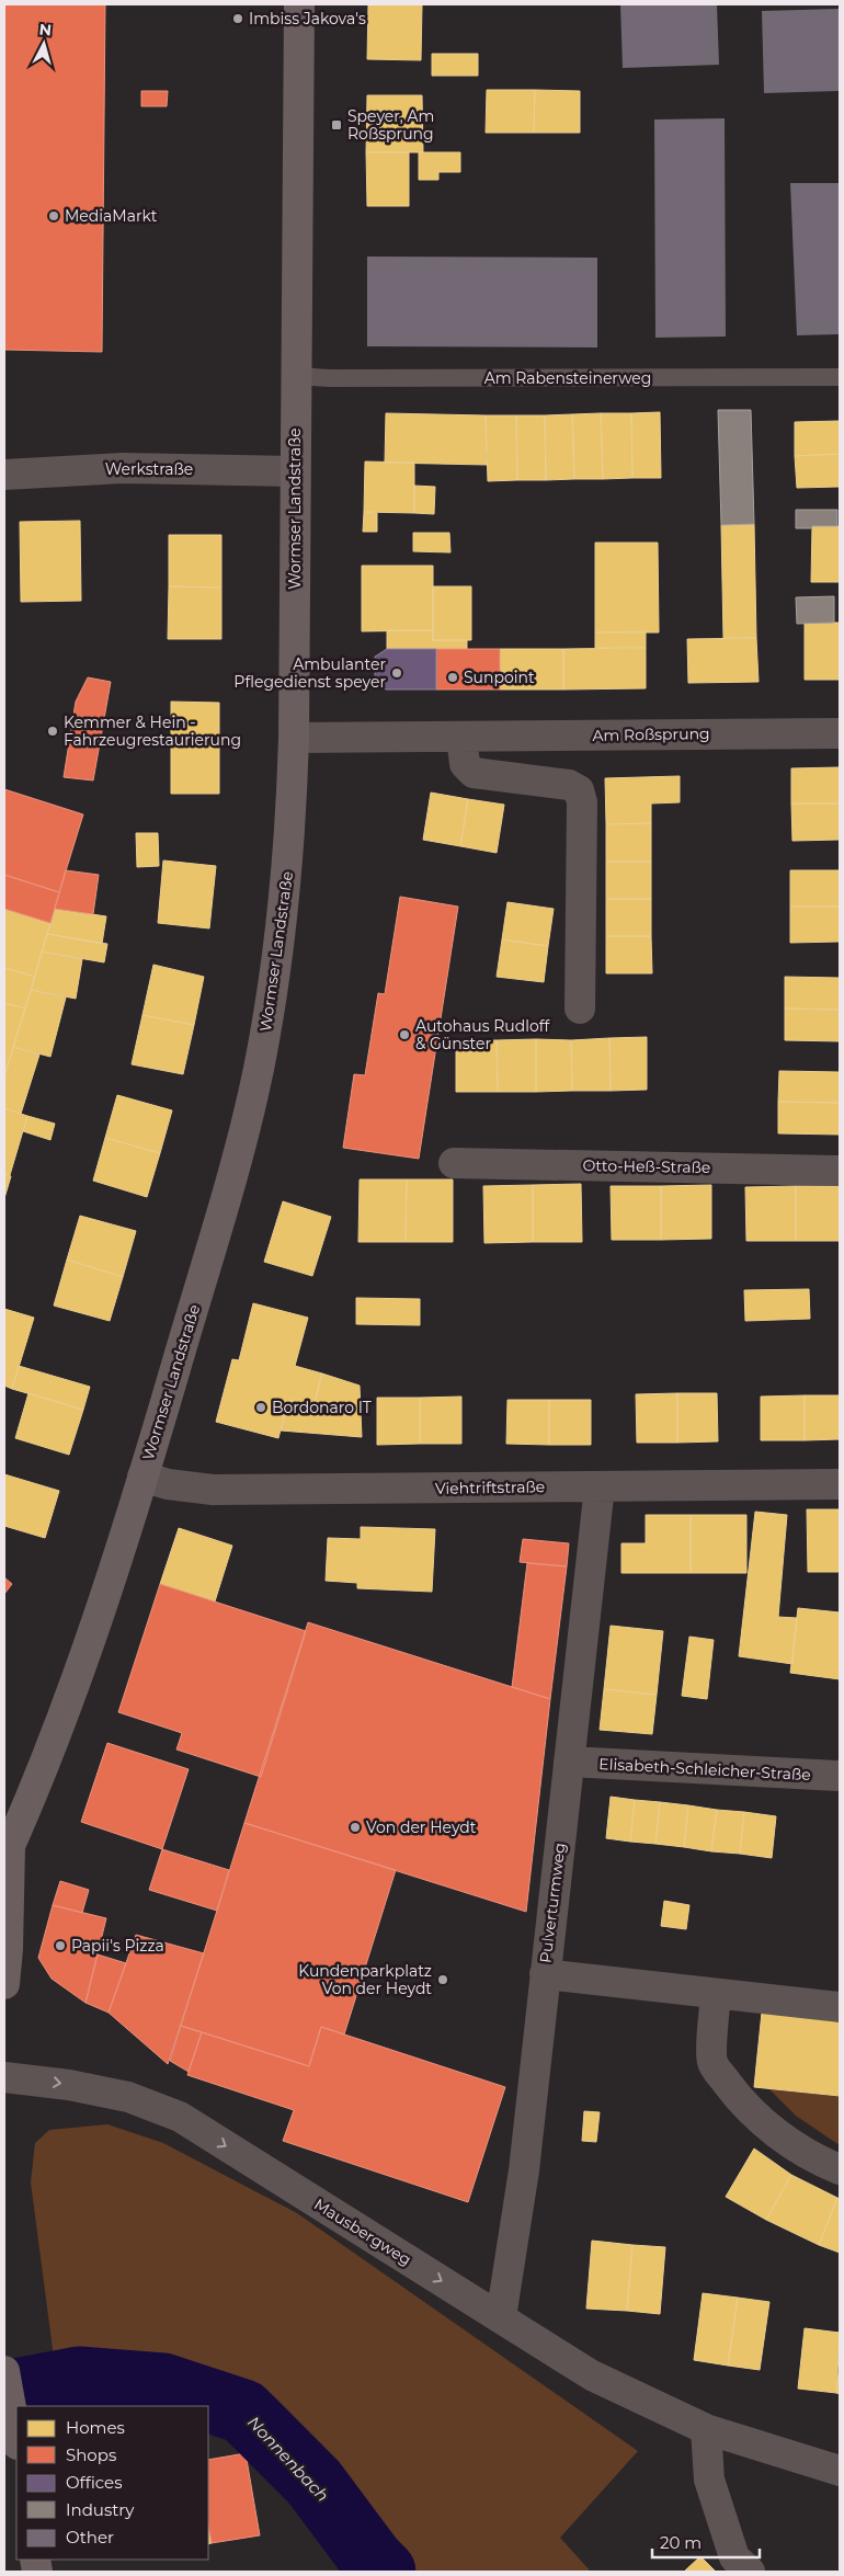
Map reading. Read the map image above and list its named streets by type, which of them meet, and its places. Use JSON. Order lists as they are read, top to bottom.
{
  "streets": {
    "main road": ["Wormser Landstraße"],
    "street": [
      "Werkstraße",
      "Am Roßsprung",
      "Otto-Heß-Straße",
      "Viehtriftstraße",
      "Elisabeth-Schleicher-Straße",
      "Pulverturmweg",
      "Mausbergweg"
    ],
    "lane": ["Am Rabensteinerweg"]
  },
  "crossings": [
    ["Am Rabensteinerweg", "Wormser Landstraße"],
    ["Werkstraße", "Wormser Landstraße"],
    ["Wormser Landstraße", "Am Roßsprung"],
    ["Wormser Landstraße", "Viehtriftstraße"],
    ["Viehtriftstraße", "Pulverturmweg"],
    ["Elisabeth-Schleicher-Straße", "Pulverturmweg"],
    ["Pulverturmweg", "Mausbergweg"]
  ],
  "one_way": ["Mausbergweg"],
  "water": ["Nonnenbach"],
  "places": {
    "other": [
      "Imbiss Jakova's",
      "MediaMarkt",
      "Ambulanter Pflegedienst speyer",
      "Sunpoint",
      "Kemmer & Hein - Fahrzeugrestaurierung",
      "Autohaus Rudloff & Günster",
      "Bordonaro IT",
      "Von der Heydt",
      "Papii's Pizza",
      "Kundenparkplatz Von der Heydt"
    ],
    "transit": ["Speyer, Am Roßsprung"]
  },
  "legend": [
    "Homes",
    "Shops",
    "Offices",
    "Industry",
    "Other"
  ],
  "scale_bar": "20 m",
  "north": "top"
}
